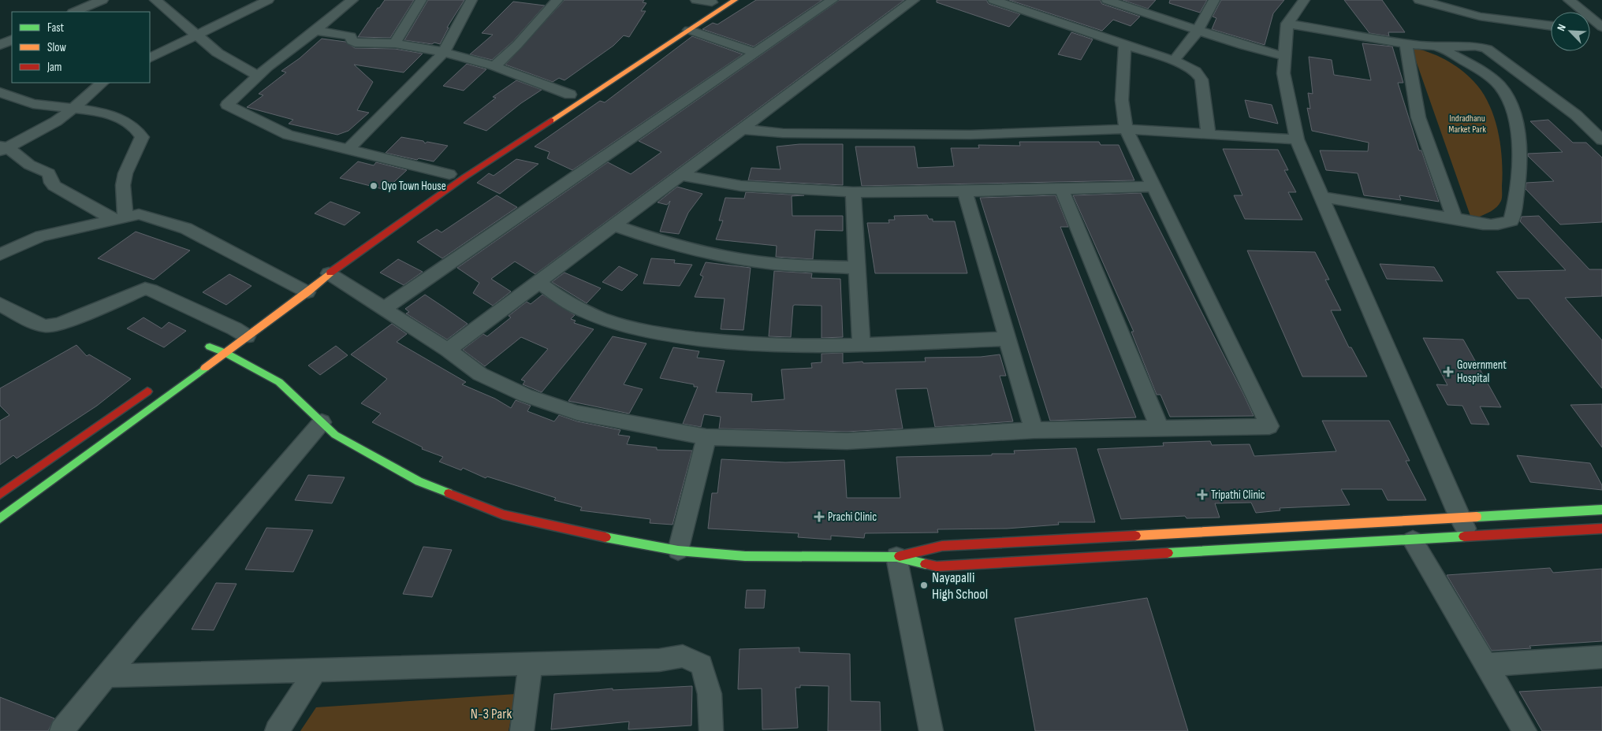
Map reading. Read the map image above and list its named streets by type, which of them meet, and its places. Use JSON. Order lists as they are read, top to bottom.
{
  "parks": ["Indradhanu Market Park", "N-3 Park"],
  "places": {
    "other": ["Oyo Town House", "Nayapalli High School"],
    "health": ["Government Hospital", "Tripathi Clinic", "Prachi Clinic"]
  },
  "legend": ["Fast", "Slow", "Jam"],
  "north": "top left"
}
